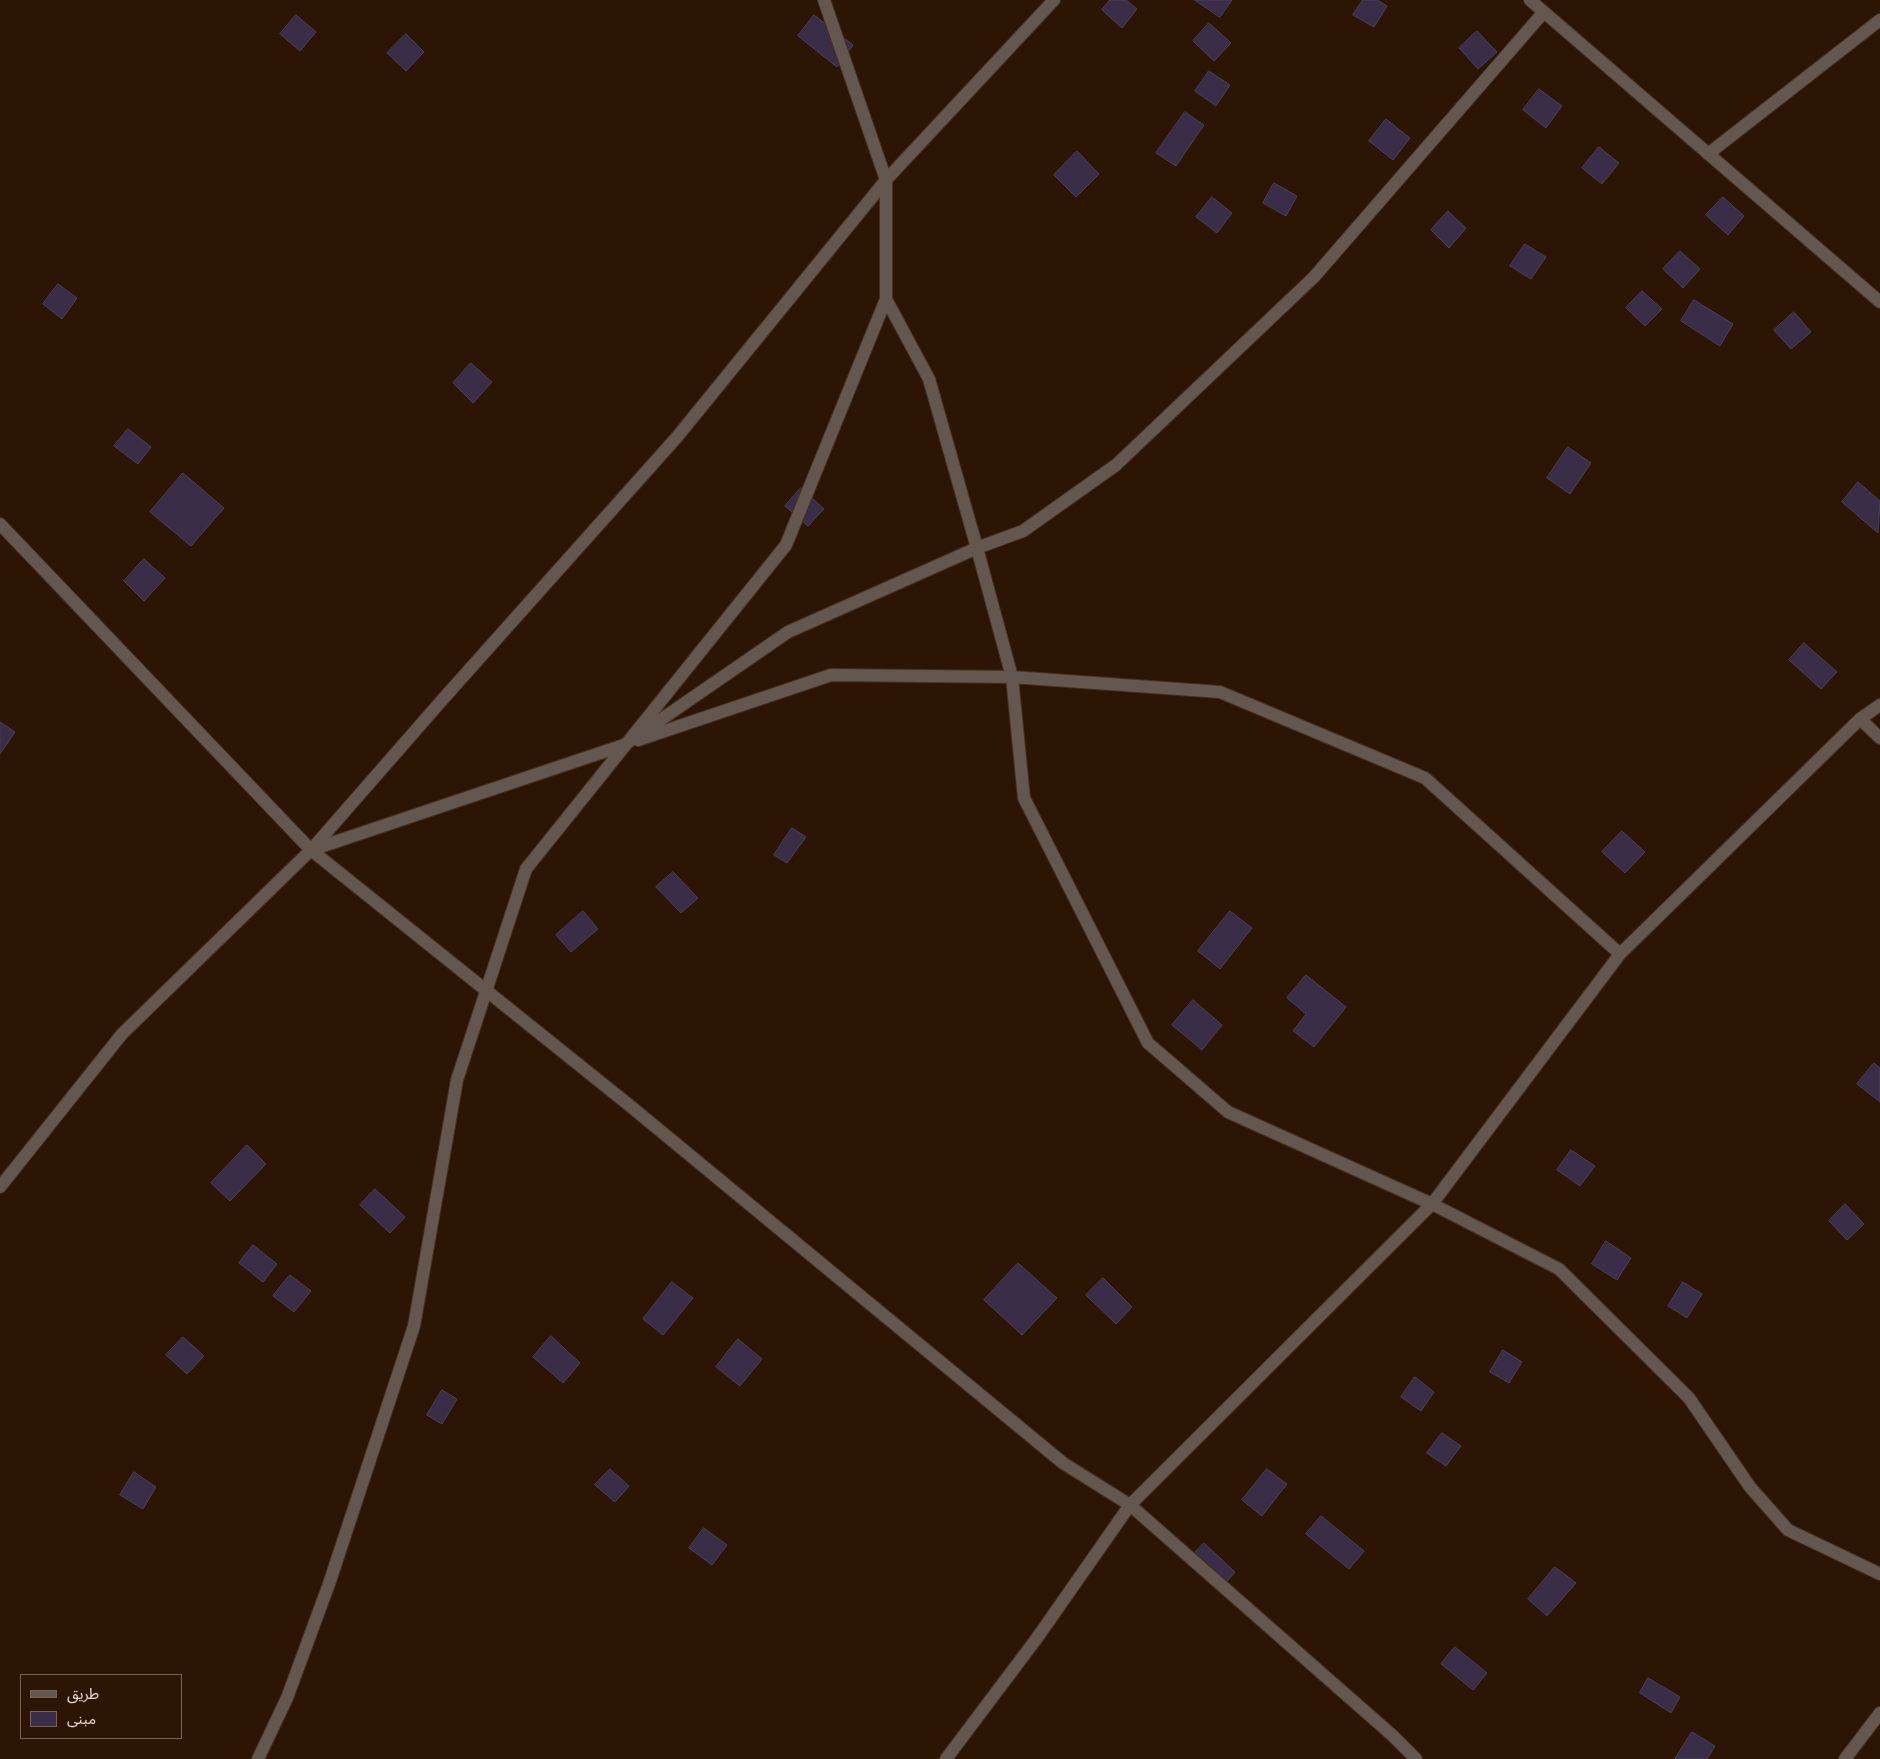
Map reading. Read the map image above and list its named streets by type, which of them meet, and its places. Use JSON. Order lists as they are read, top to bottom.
{
  "legend": ["طريق", "مبنى"]
}
